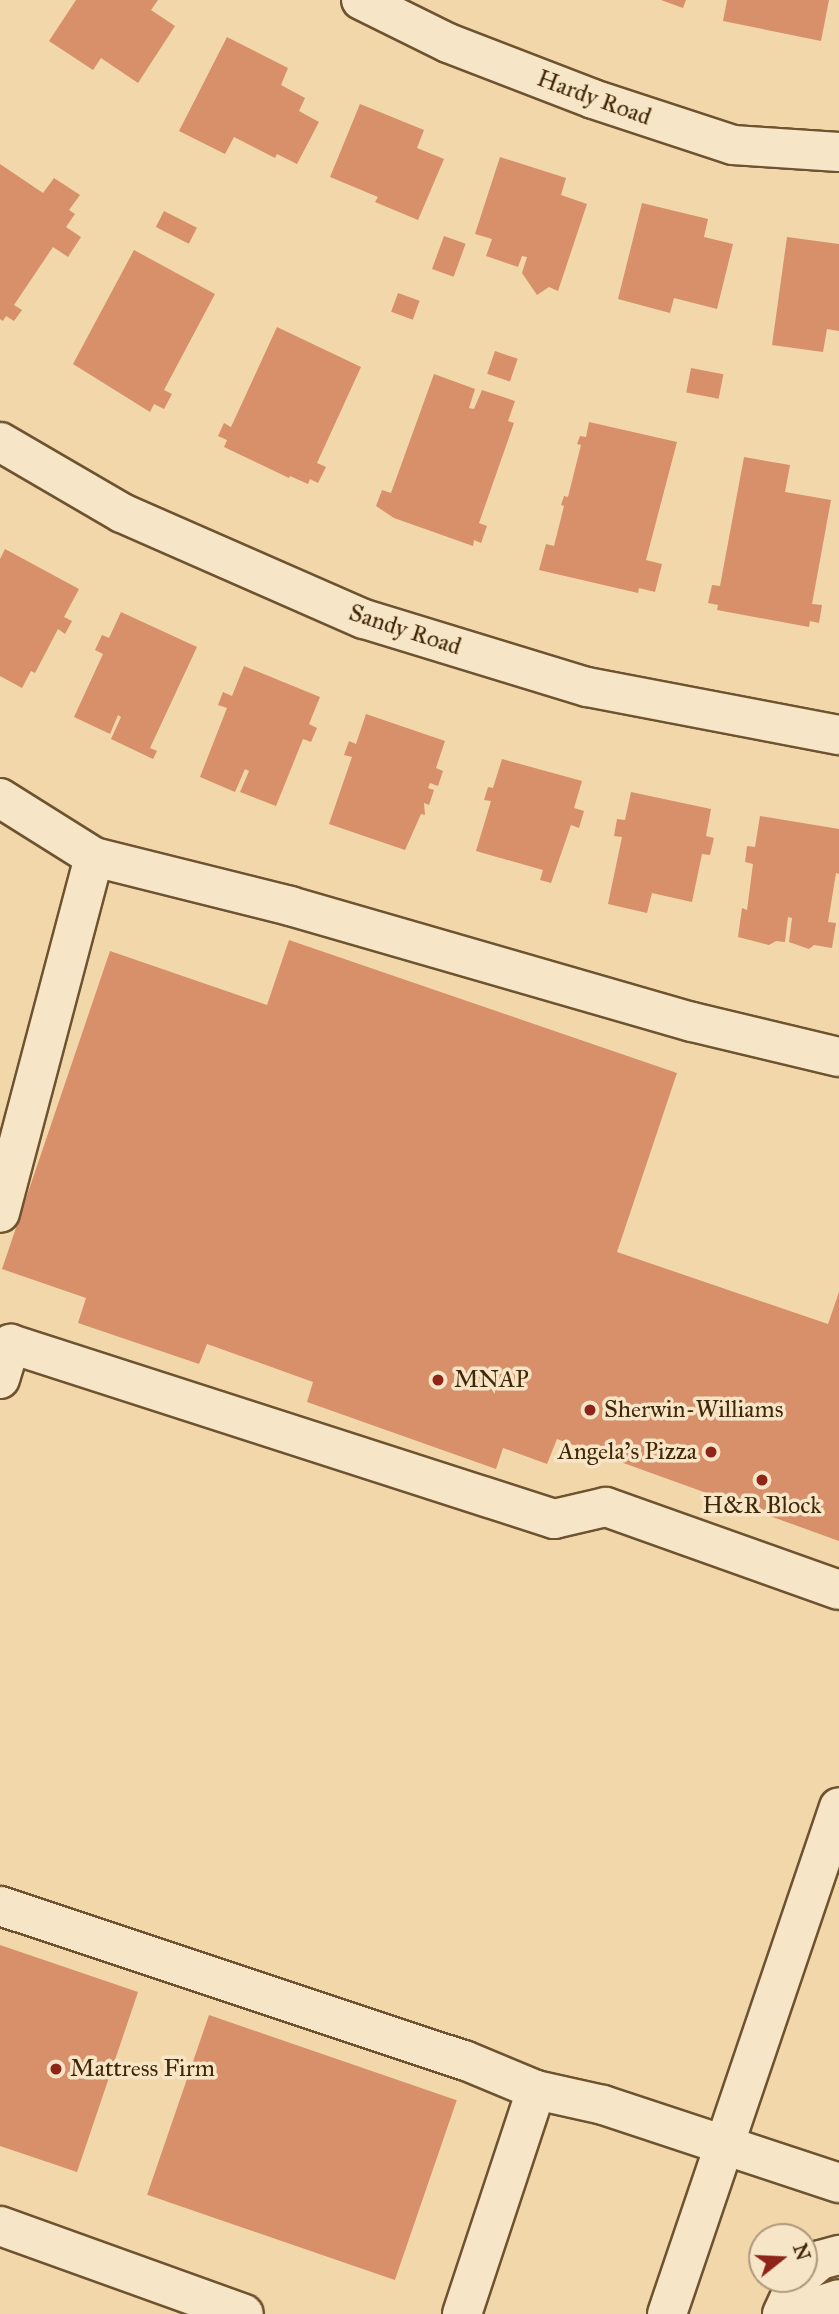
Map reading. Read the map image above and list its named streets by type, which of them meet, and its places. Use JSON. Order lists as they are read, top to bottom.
{
  "streets": {
    "street": ["Hardy Road", "Sandy Road"]
  },
  "places": [
    "MNAP",
    "Sherwin-Williams",
    "Angela's Pizza",
    "H&R Block",
    "Mattress Firm"
  ],
  "north": "right"
}
